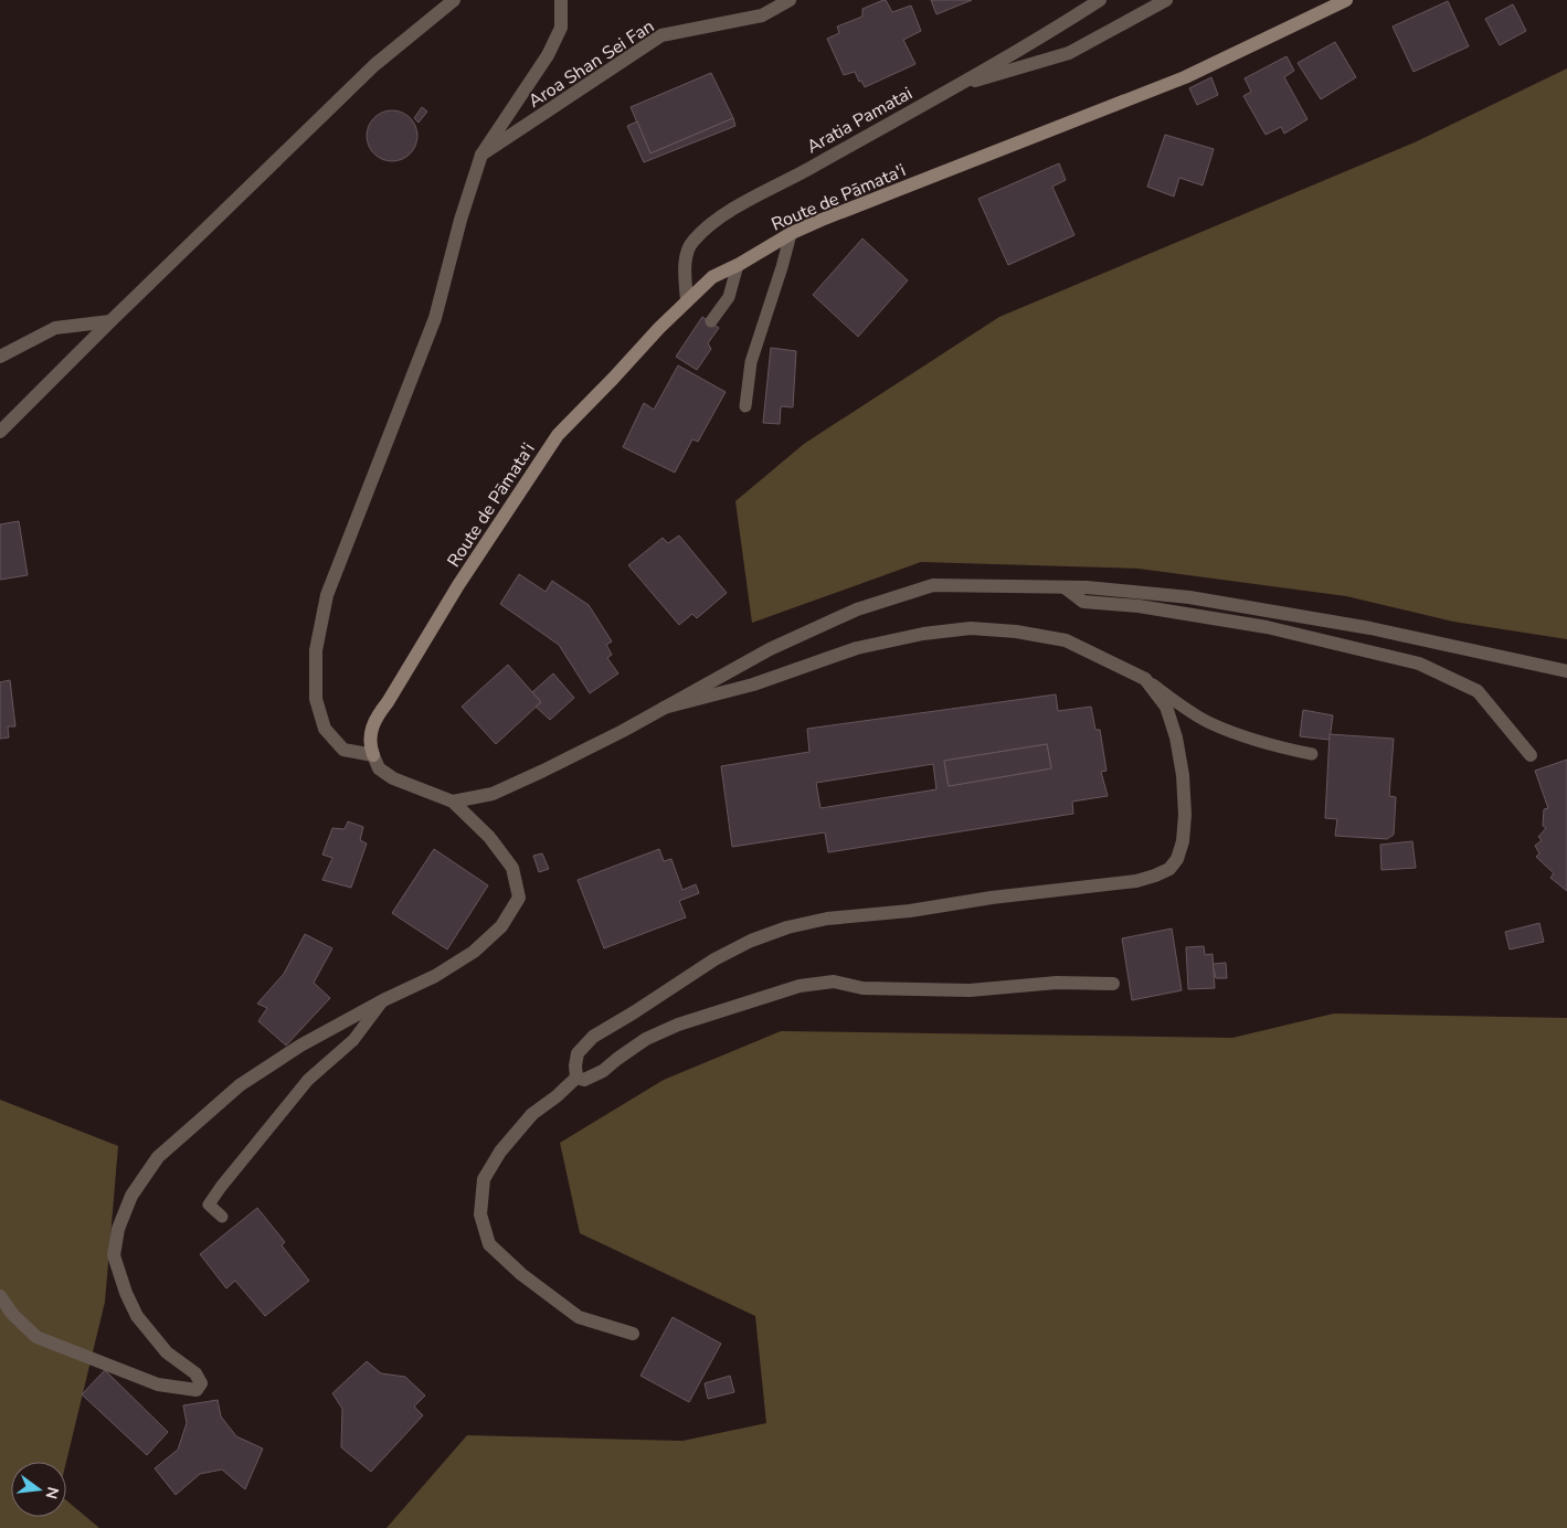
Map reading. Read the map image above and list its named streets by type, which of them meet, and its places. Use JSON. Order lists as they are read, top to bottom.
{
  "streets": {
    "main road": ["Route de Pāmata'i"],
    "street": ["Aroa Shan Sei Fan", "Aratia Pamatai"]
  },
  "crossings": [
    ["Aratia Pamatai", "Route de Pāmata'i"]
  ],
  "north": "right"
}
